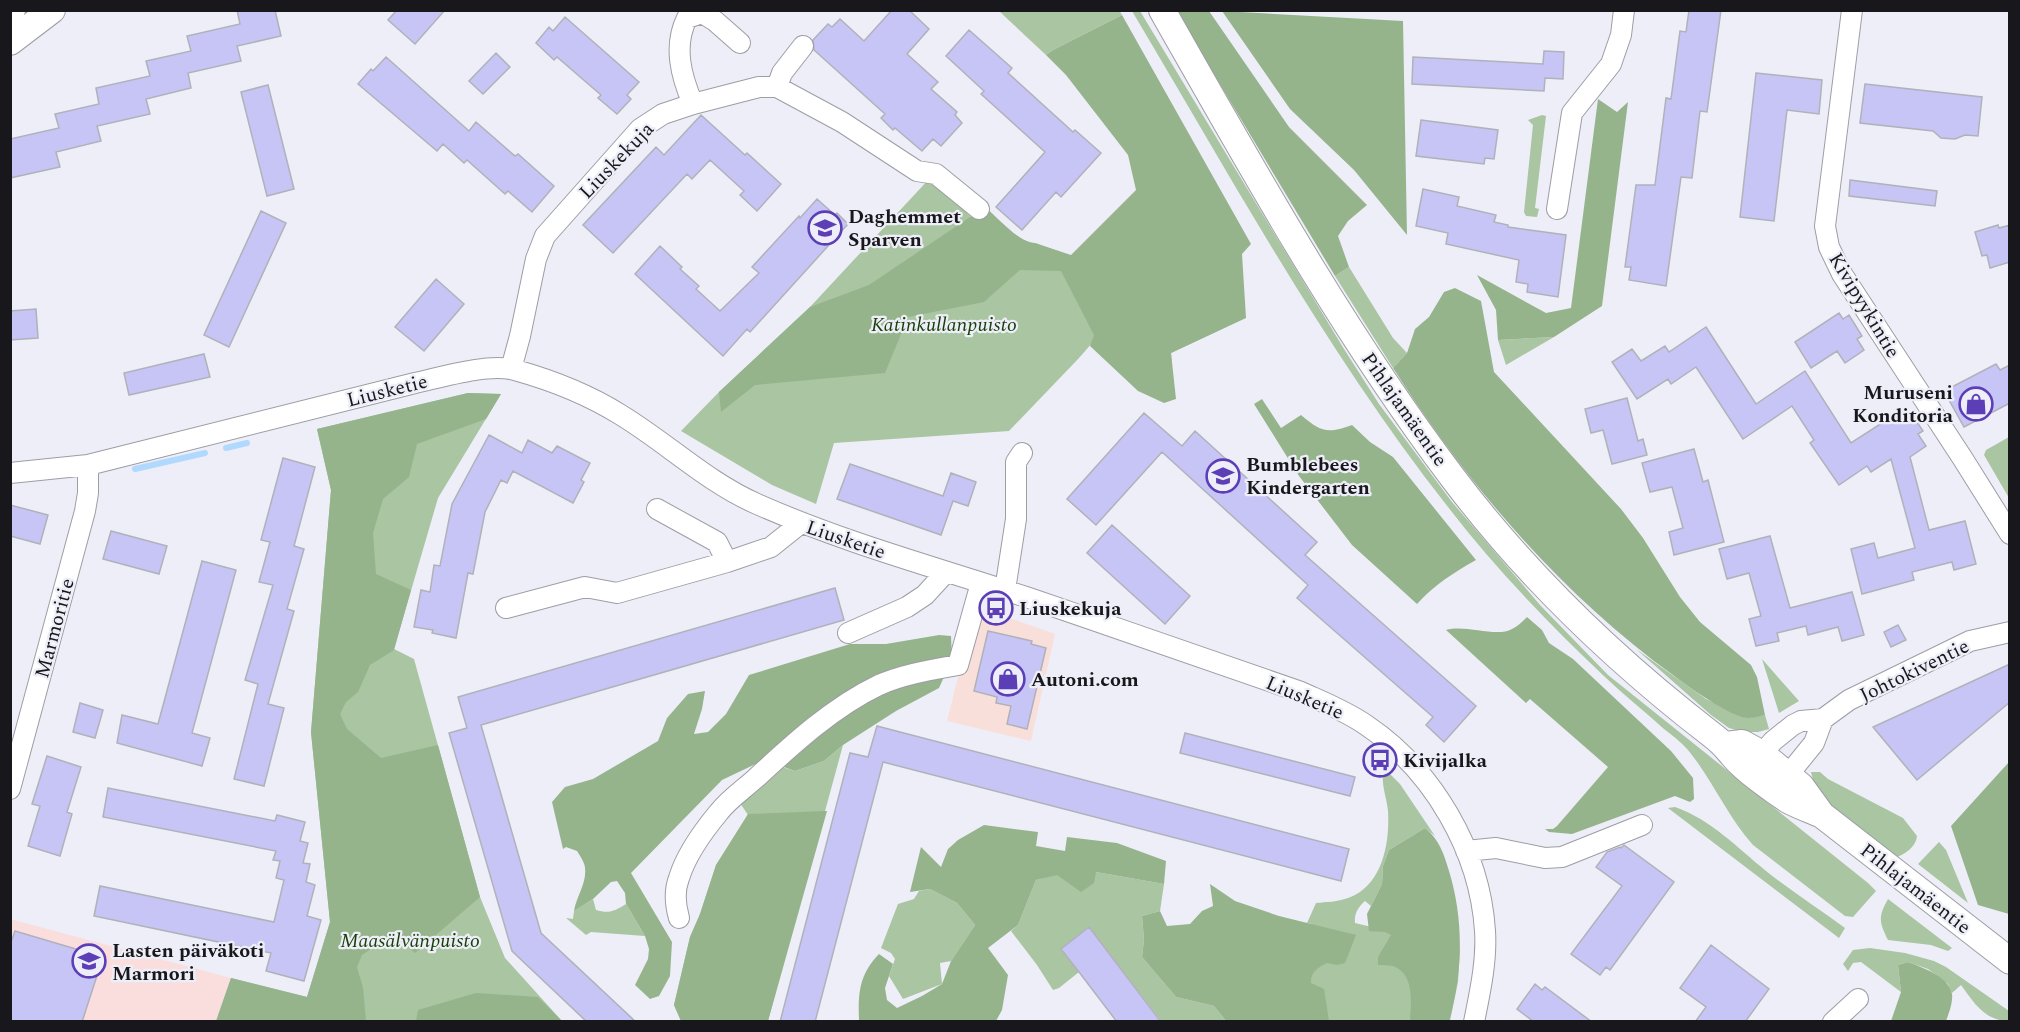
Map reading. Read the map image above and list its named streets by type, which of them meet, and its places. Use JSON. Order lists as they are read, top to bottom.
{
  "streets": {
    "main road": ["Pihlajamäentie"],
    "street": [
      "Liuskekuja",
      "Kivipyykintie",
      "Liusketie",
      "Marmoritie",
      "Johtokiventie"
    ]
  },
  "crossings": [
    ["Liuskekuja", "Liusketie"],
    ["Liusketie", "Marmoritie"],
    ["Pihlajamäentie", "Johtokiventie"]
  ],
  "parks": ["Katinkullanpuisto", "Maasälvänpuisto"],
  "places": {
    "school or university": ["Daghemmet Sparven", "Bumblebees Kindergarten", "Lasten päiväkoti Marmori"],
    "shop": ["Muruseni Konditoria", "Autoni.com"],
    "bus stop": ["Liuskekuja", "Kivijalka"]
  }
}
